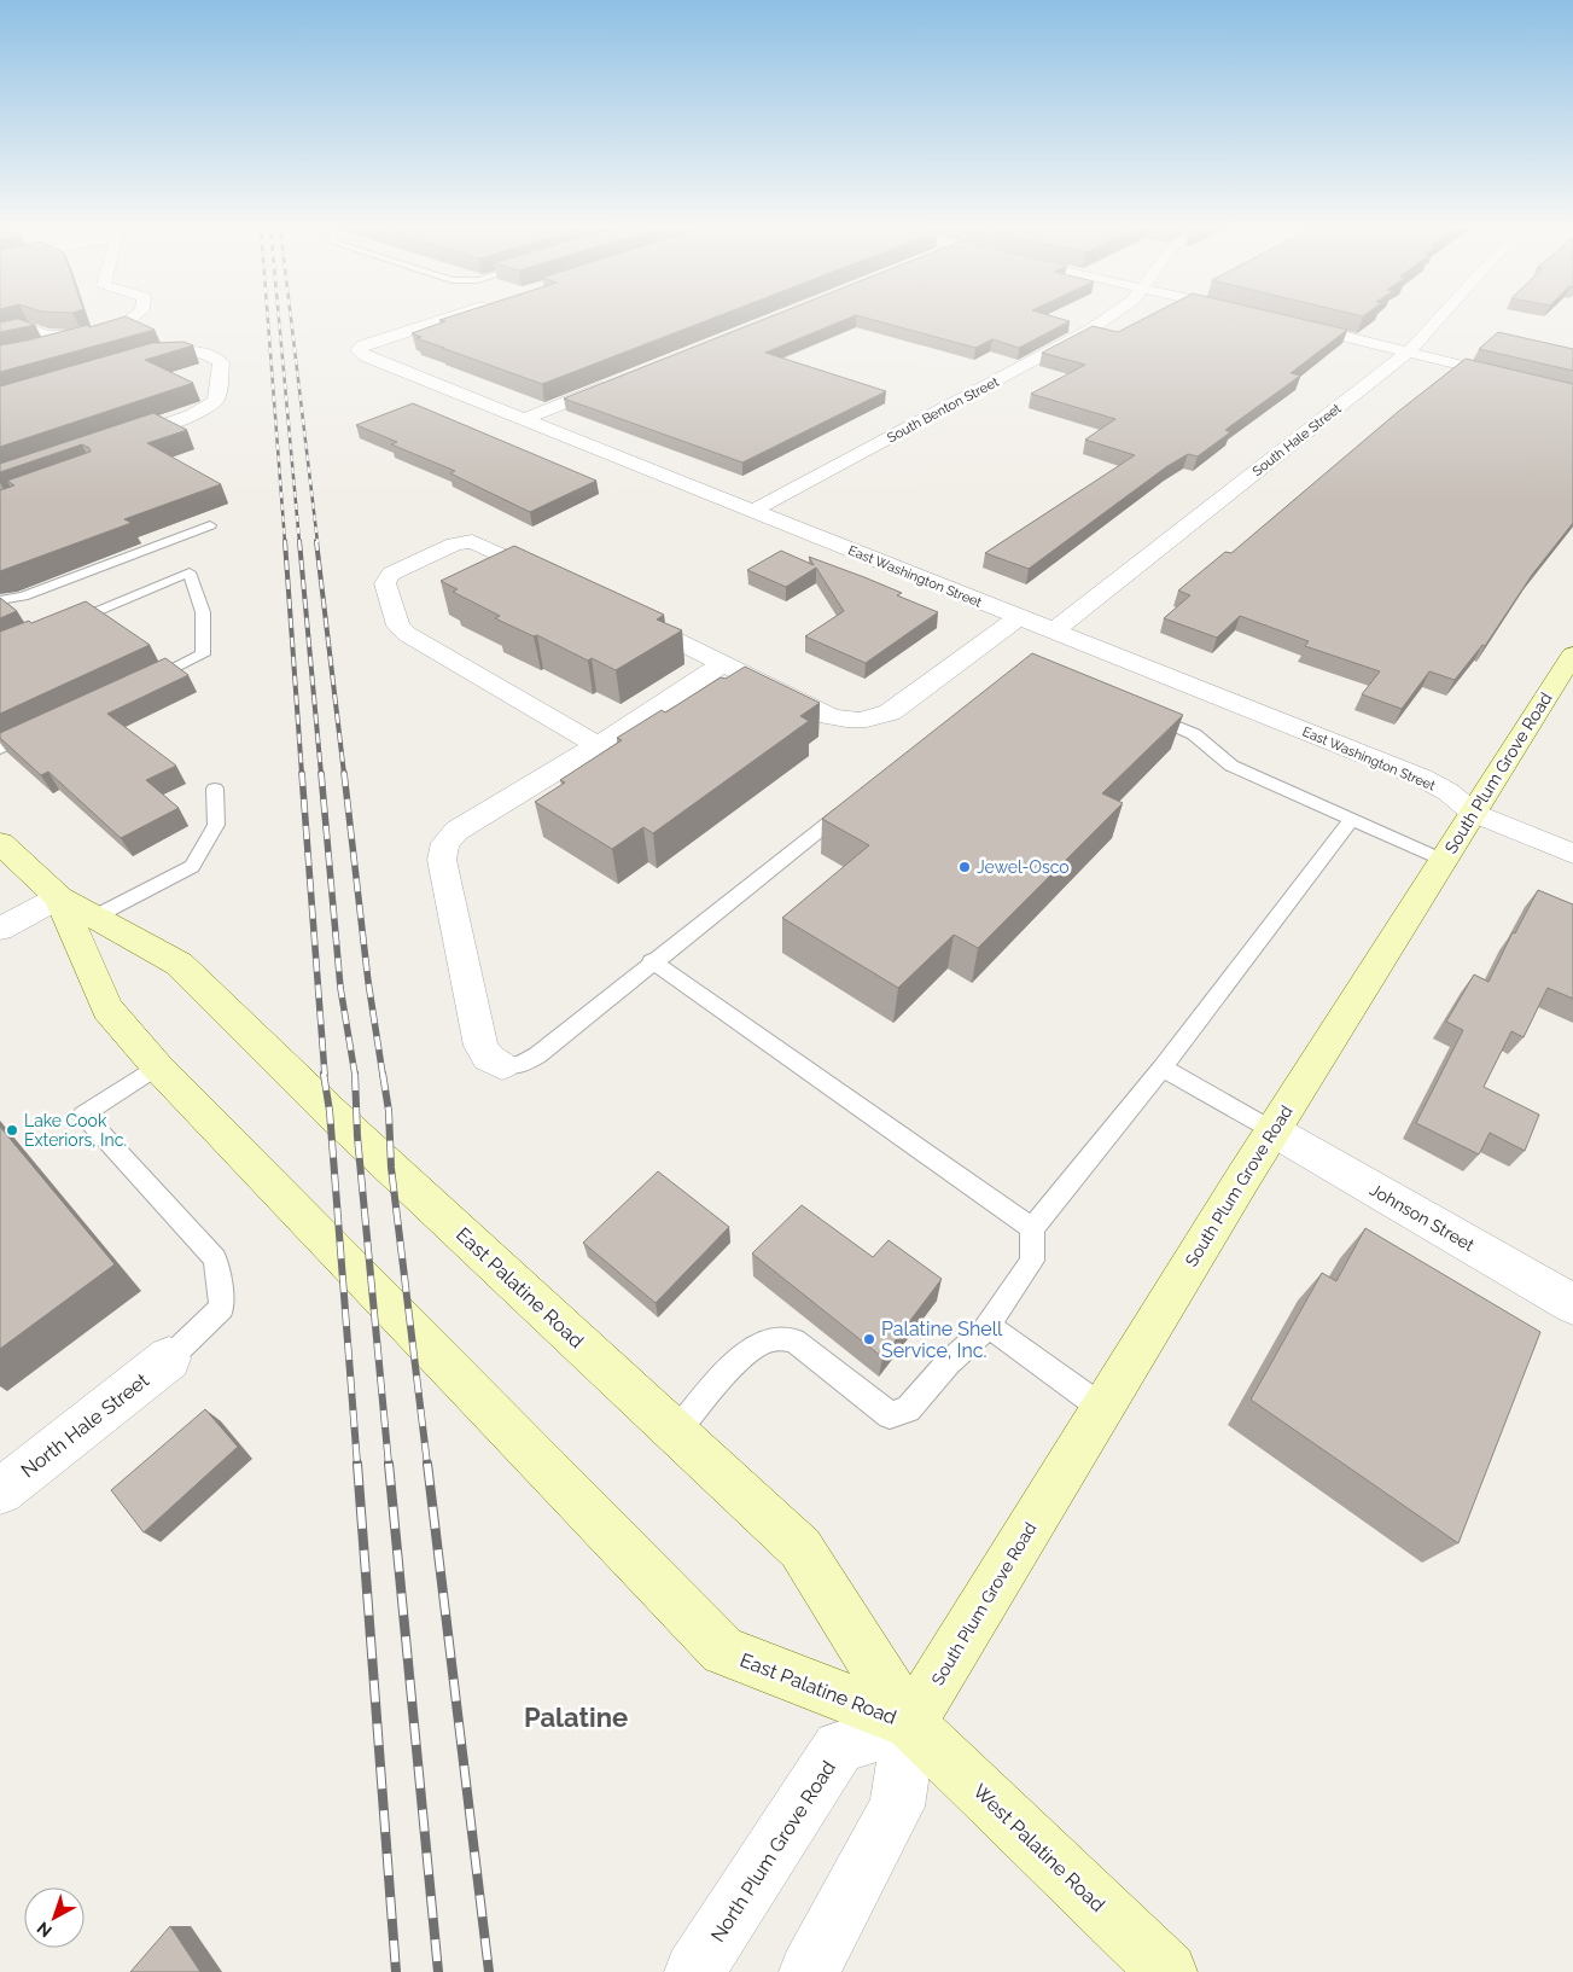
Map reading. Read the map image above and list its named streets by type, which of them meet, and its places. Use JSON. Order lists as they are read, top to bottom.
{
  "streets": {
    "main road": ["South Plum Grove Road", "East Palatine Road", "West Palatine Road"],
    "street": [
      "South Benton Street",
      "South Hale Street",
      "East Washington Street",
      "Johnson Street",
      "North Hale Street",
      "North Plum Grove Road"
    ]
  },
  "crossings": [
    ["South Benton Street", "East Washington Street"],
    ["South Hale Street", "East Washington Street"],
    ["East Washington Street", "South Plum Grove Road"],
    ["South Plum Grove Road", "Johnson Street"],
    ["South Plum Grove Road", "East Palatine Road"],
    ["South Plum Grove Road", "West Palatine Road"],
    ["South Plum Grove Road", "North Plum Grove Road"],
    ["East Palatine Road", "West Palatine Road"],
    ["East Palatine Road", "North Plum Grove Road"],
    ["West Palatine Road", "North Plum Grove Road"]
  ],
  "districts": ["Palatine"],
  "places": ["Jewel-Osco", "Lake Cook Exteriors, Inc.", "Palatine Shell Service, Inc."],
  "north": "bottom left"
}
